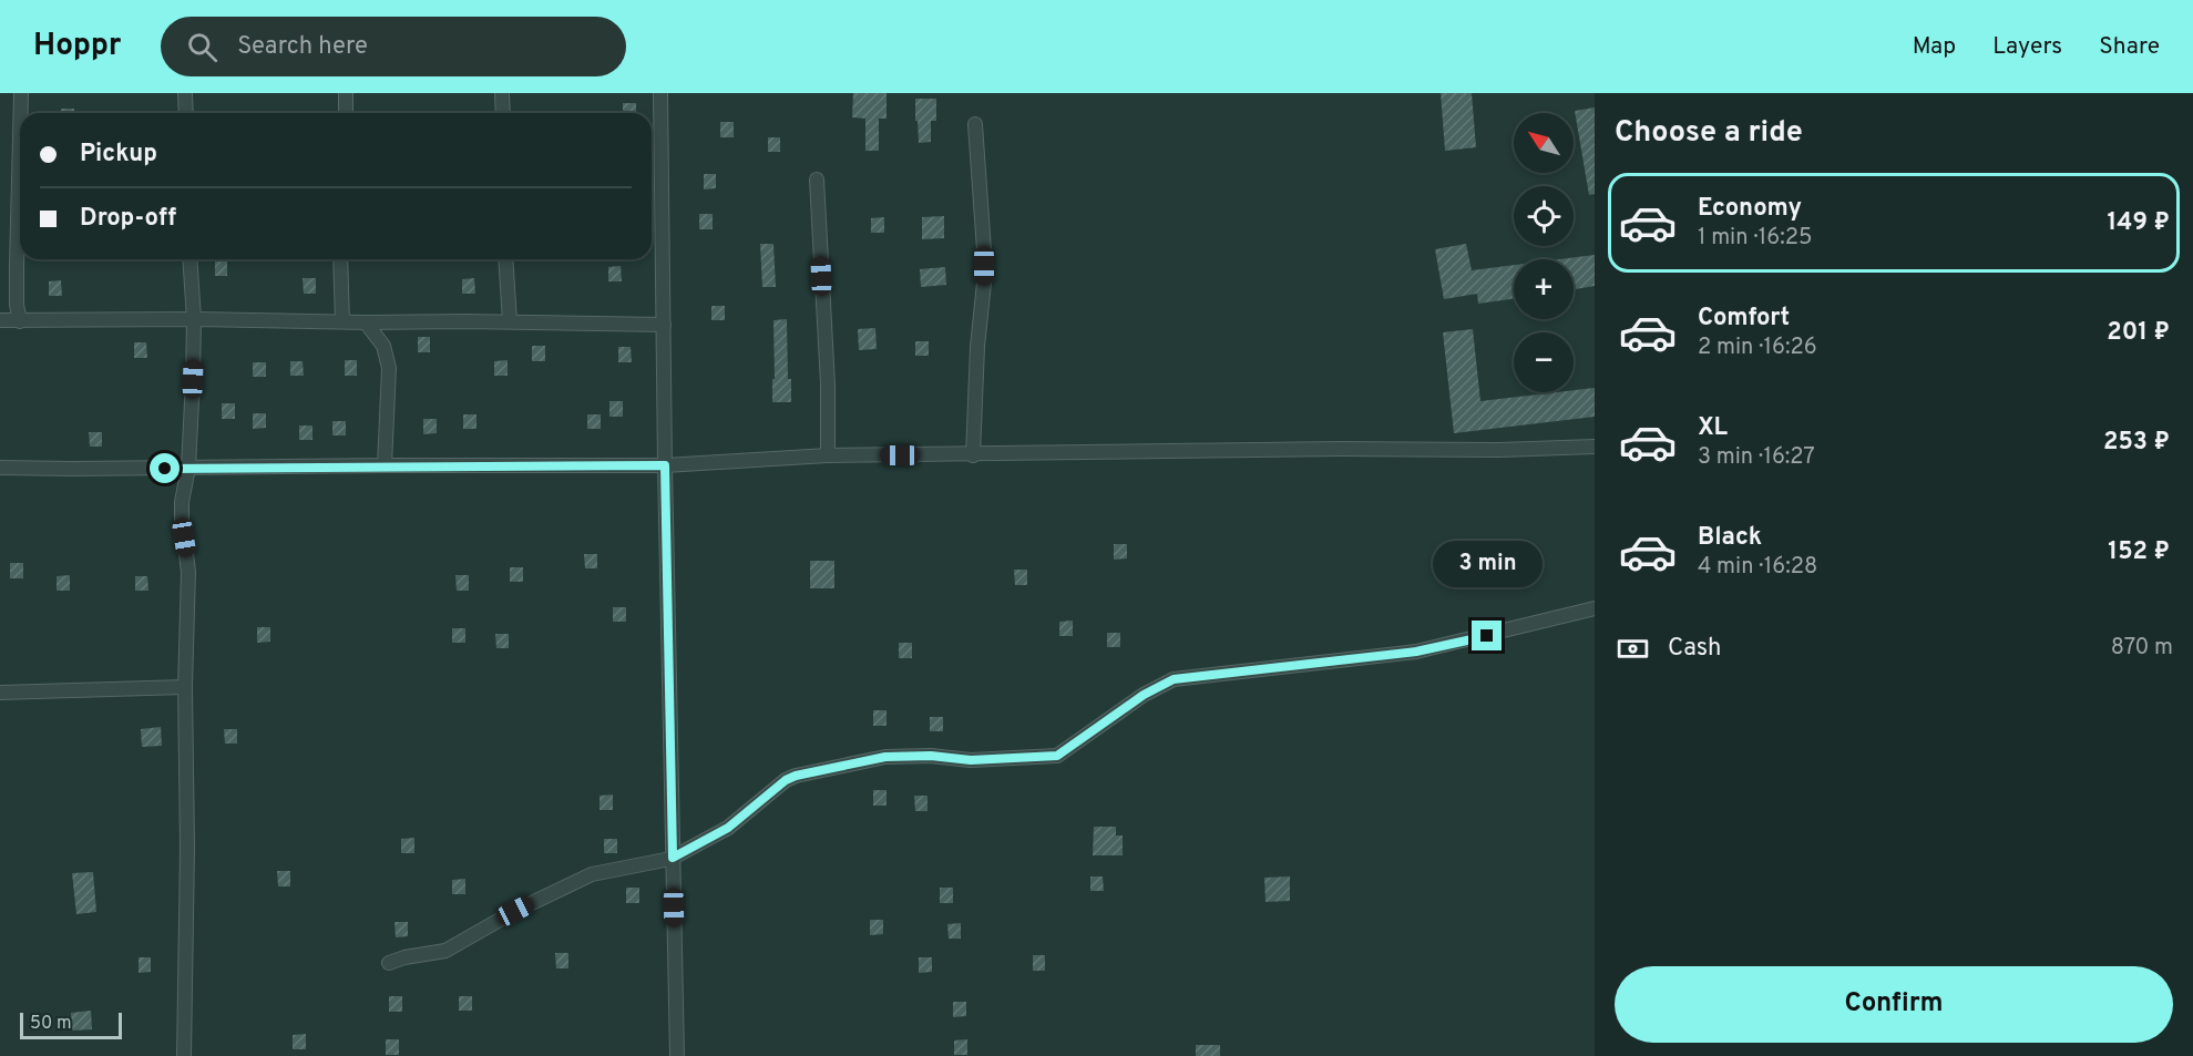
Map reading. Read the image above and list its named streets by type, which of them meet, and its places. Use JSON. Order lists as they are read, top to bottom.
{
  "scale_bar": "50 m",
  "north": "top left",
  "page": {
    "header": "Hoppr",
    "search": "Search here",
    "nav": ["Map", "Layers", "Share"],
    "heading": "Choose a ride",
    "map_buttons": ["+", "−"],
    "banner": ["Pickup", "Drop-off"],
    "list": [
      {
        "name": "Economy",
        "note": "1 min · 16:25",
        "value": "149 ₽"
      },
      {
        "name": "Comfort",
        "note": "2 min · 16:26",
        "value": "201 ₽"
      },
      {
        "name": "XL",
        "note": "3 min · 16:27",
        "value": "253 ₽"
      },
      {
        "name": "Black",
        "note": "4 min · 16:28",
        "value": "152 ₽"
      }
    ],
    "bubble": "3 min",
    "pay": ["Cash", "870 m"],
    "buttons": "Confirm",
    "scale": "50 m"
  }
}
